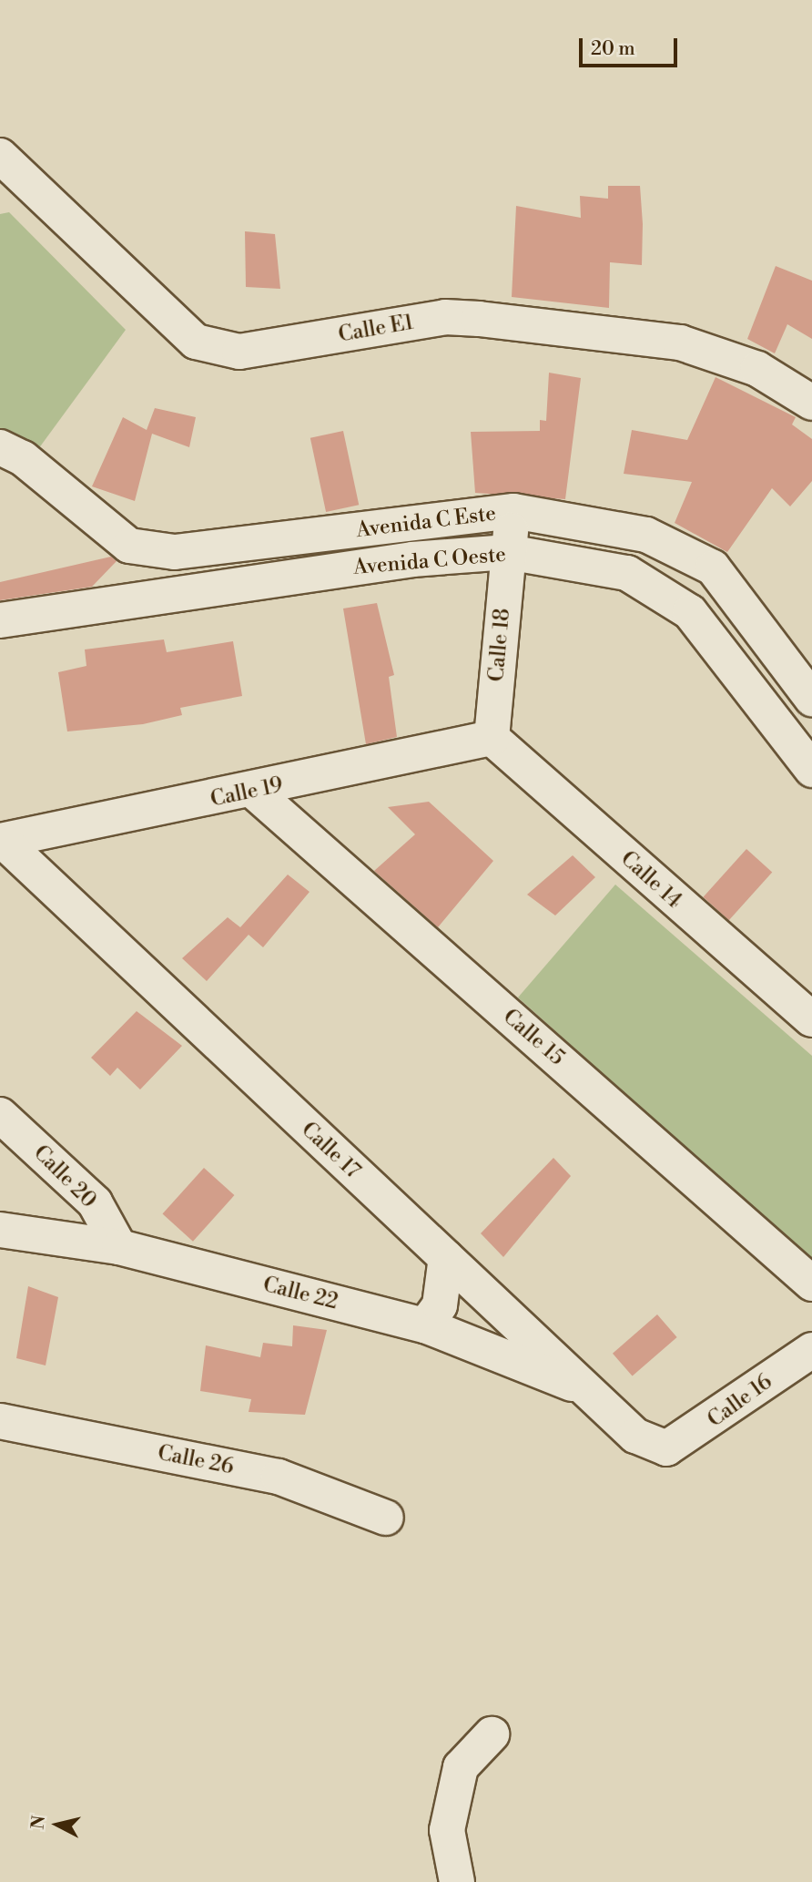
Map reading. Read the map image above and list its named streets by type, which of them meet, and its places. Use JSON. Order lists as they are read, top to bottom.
{
  "streets": {
    "street": [
      "Calle E1",
      "Avenida C Este",
      "Avenida C Oeste",
      "Calle 18",
      "Calle 19",
      "Calle 14",
      "Calle 15",
      "Calle 17",
      "Calle 20",
      "Calle 22",
      "Calle 16",
      "Calle 26"
    ]
  },
  "crossings": [
    ["Avenida C Este", "Calle 18"],
    ["Avenida C Oeste", "Calle 18"],
    ["Calle 18", "Calle 19"],
    ["Calle 18", "Calle 14"],
    ["Calle 19", "Calle 14"],
    ["Calle 19", "Calle 15"],
    ["Calle 19", "Calle 17"],
    ["Calle 17", "Calle 22"],
    ["Calle 17", "Calle 16"],
    ["Calle 20", "Calle 22"]
  ],
  "scale_bar": "20 m",
  "north": "left"
}
